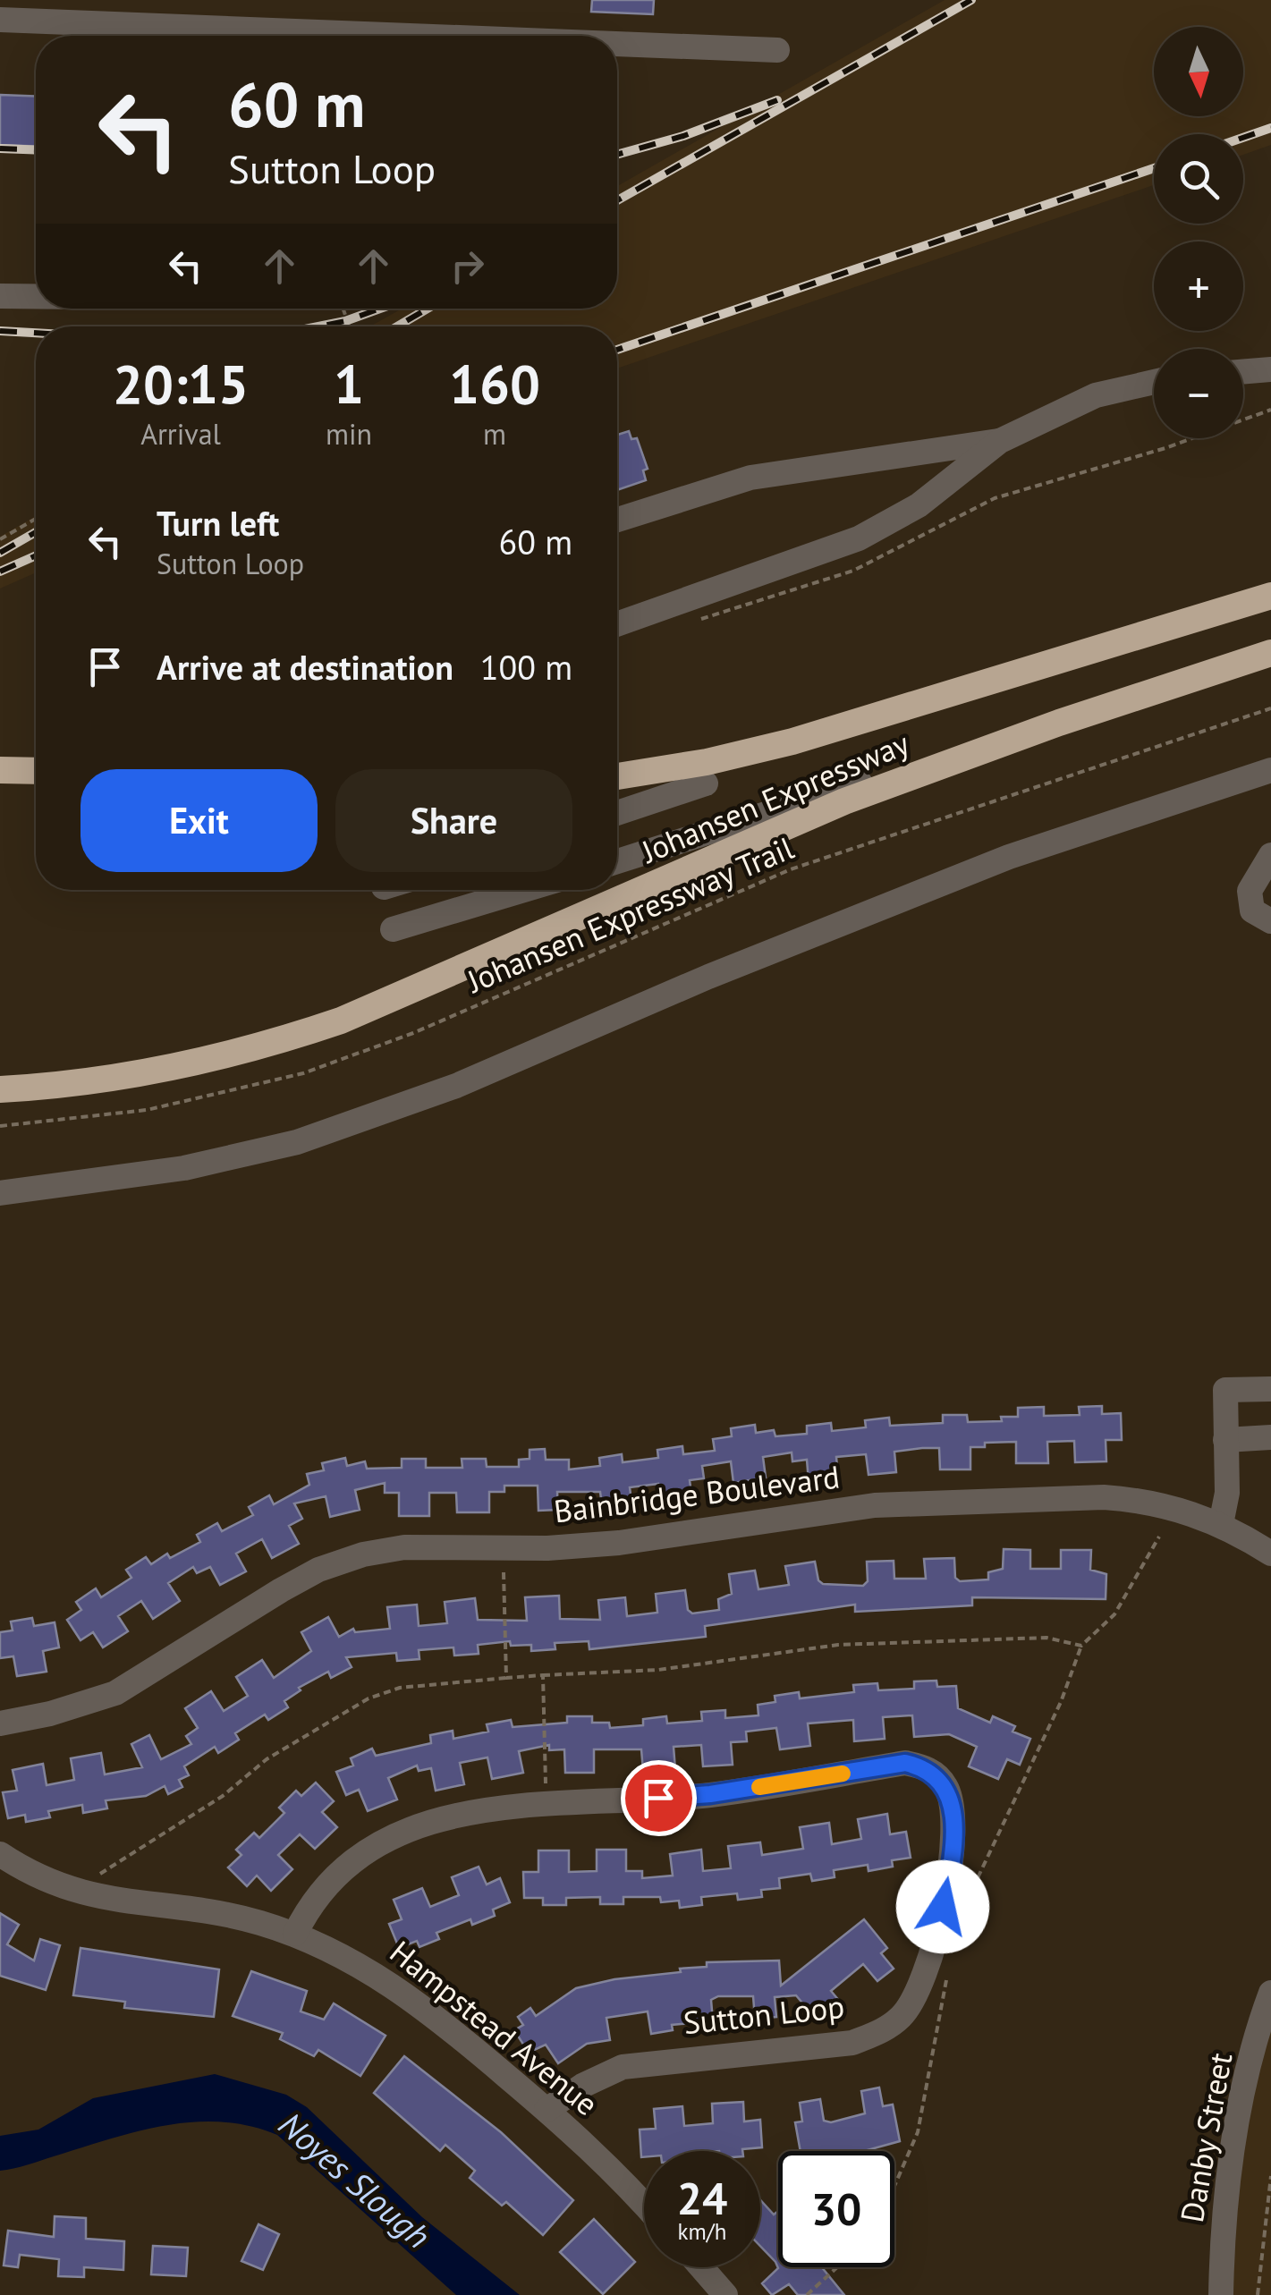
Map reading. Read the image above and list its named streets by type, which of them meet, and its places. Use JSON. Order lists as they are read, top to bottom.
{
  "streets": {
    "highway": ["Johansen Expressway"],
    "street": [
      "Bainbridge Boulevard",
      "Sutton Loop",
      "Hampstead Avenue",
      "Danby Street"
    ],
    "path": ["Johansen Expressway Trail"]
  },
  "crossings": [
    ["Sutton Loop", "Hampstead Avenue"]
  ],
  "water": ["Noyes Slough"],
  "north": "bottom",
  "page": {
    "map_buttons": ["+", "−"],
    "turn": ["60 m", "Sutton Loop"],
    "eta": [
      "20:15",
      "Arrival",
      "1",
      "min",
      "160",
      "m"
    ],
    "list": [
      {
        "name": "Turn left",
        "note": "Sutton Loop",
        "value": "60 m"
      },
      {
        "name": "Arrive at destination",
        "value": "100 m"
      }
    ],
    "buttons": ["Exit", "Share"],
    "speed": "24 km/h",
    "limit": "30"
  }
}
